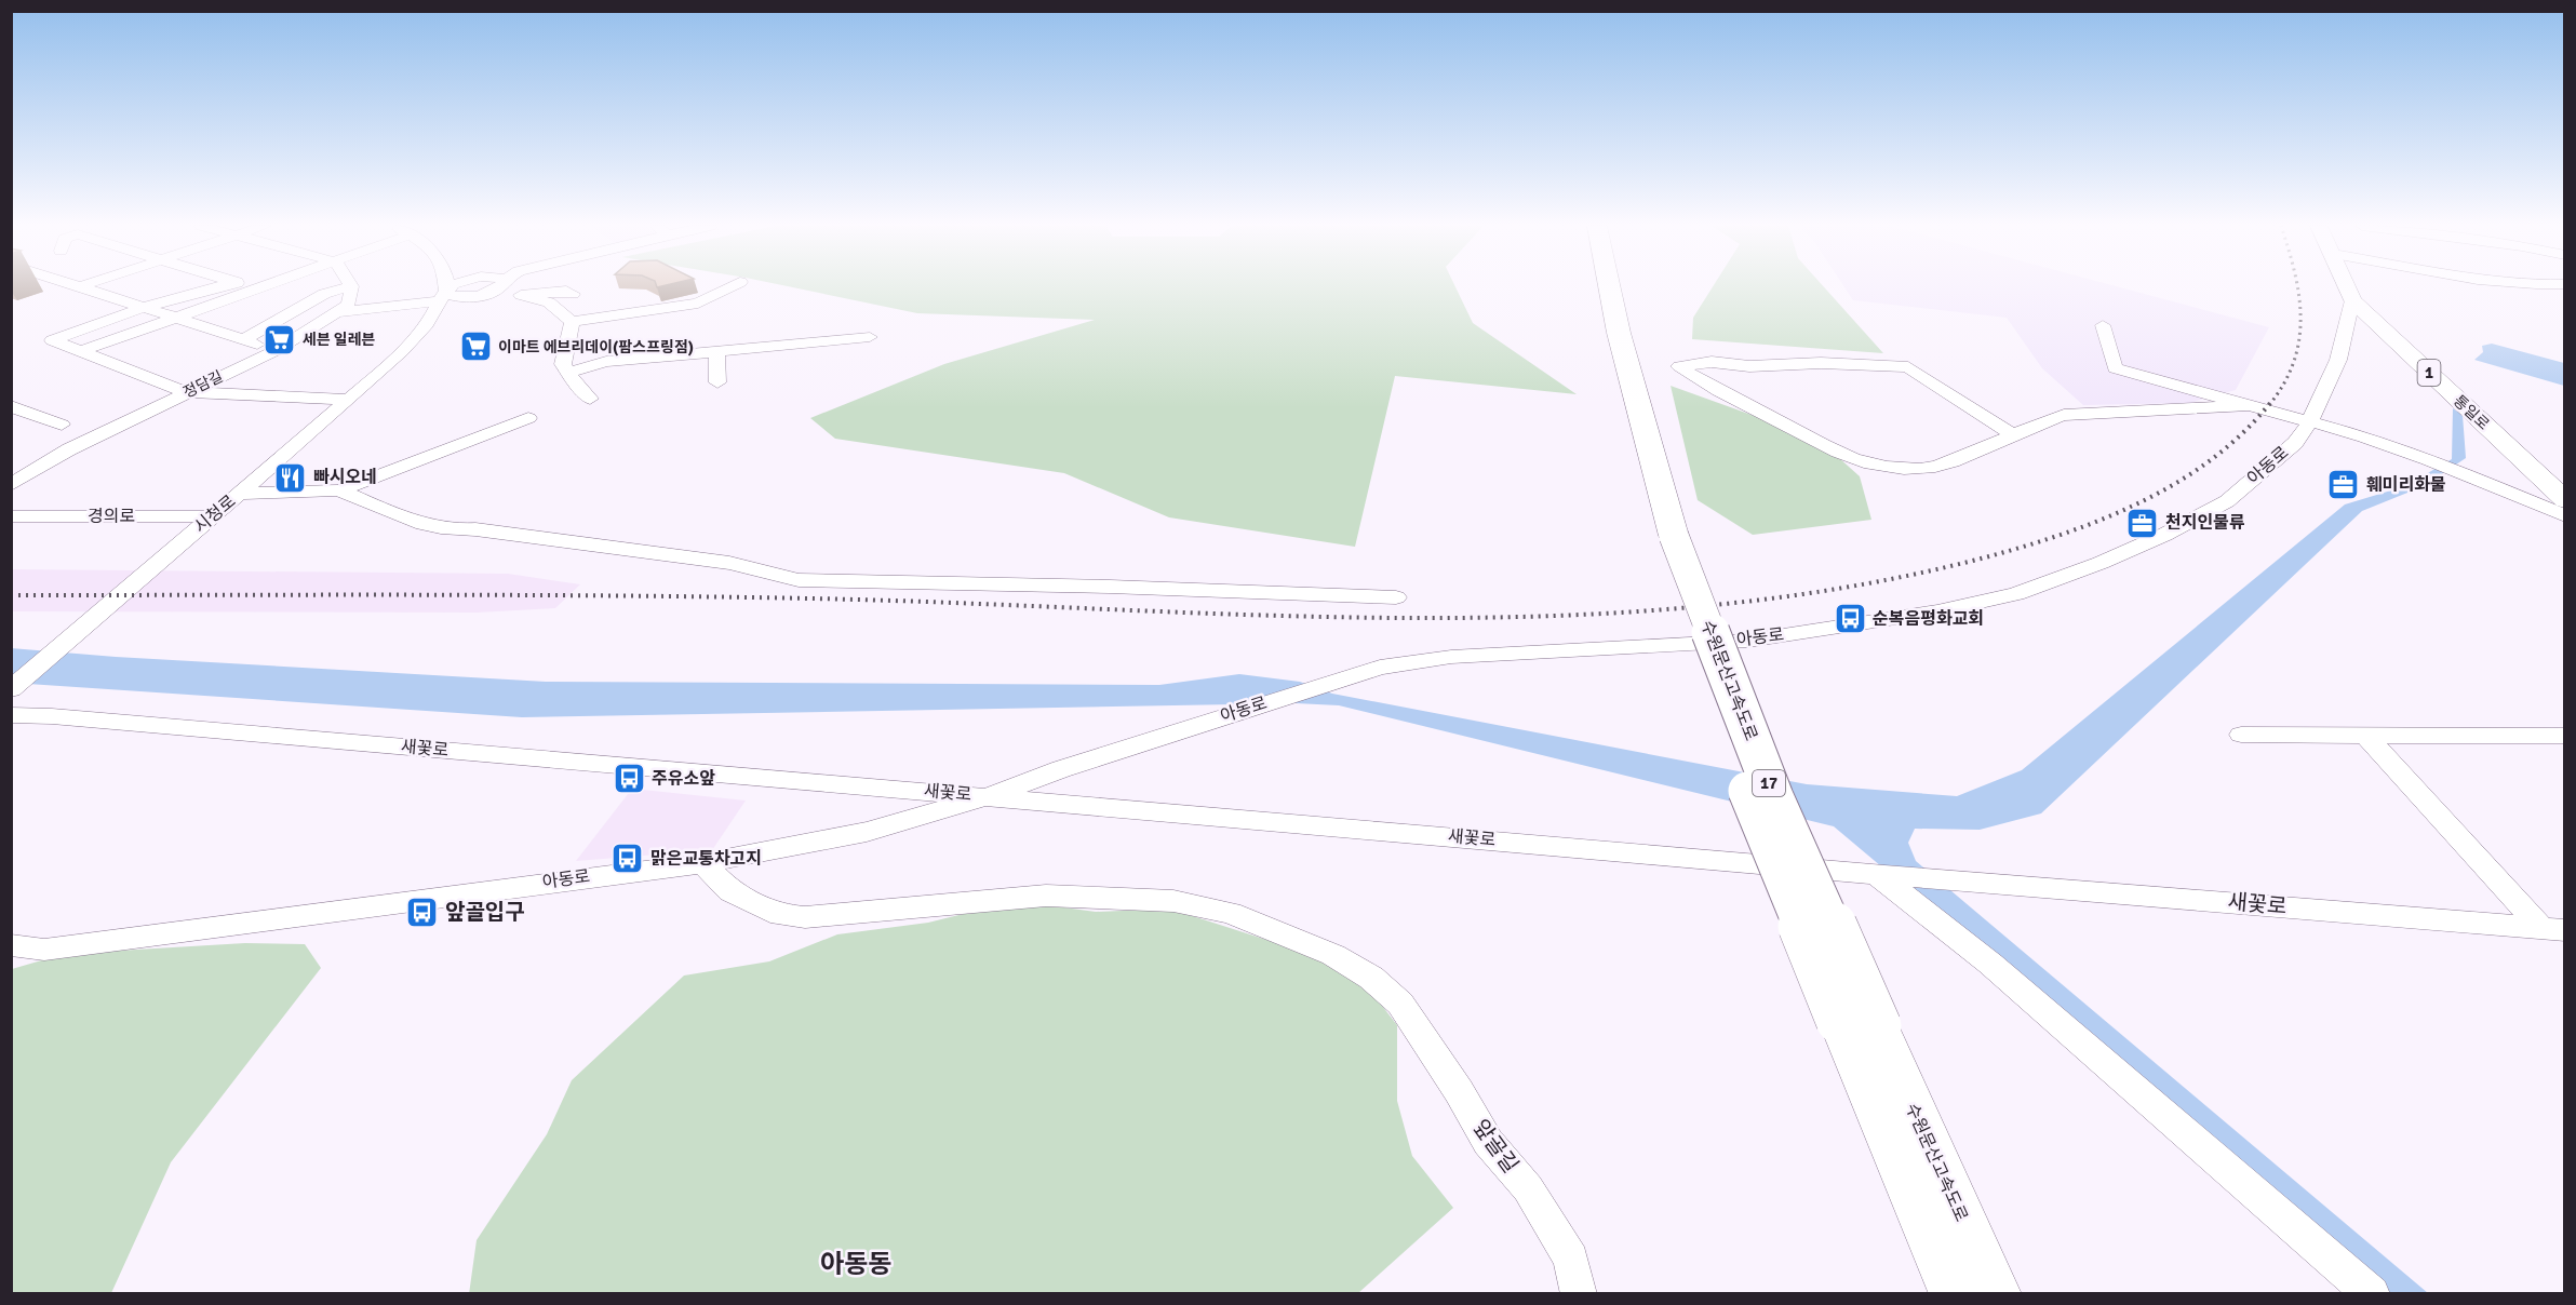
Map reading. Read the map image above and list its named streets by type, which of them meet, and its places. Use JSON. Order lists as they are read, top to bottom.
{
  "streets": {
    "highway": ["수원문산고속도로", "17"],
    "main road": ["1", "통일로"],
    "street": [
      "정담길",
      "아동로",
      "시청로",
      "경의로",
      "새꽃로",
      "앞골길"
    ]
  },
  "crossings": [
    ["통일로", "아동로"],
    ["아동로", "새꽃로"],
    ["아동로", "앞골길"],
    ["시청로", "경의로"]
  ],
  "districts": ["아동동"],
  "places": {
    "supermarket": ["세븐 일레븐", "이마트 에브리데이(팜스프링점)"],
    "restaurant": ["빠시오네"],
    "office": ["훼미리화물", "천지인물류"],
    "bus stop": [
      "순복음평화교회",
      "주유소앞",
      "맑은교통차고지",
      "앞골입구"
    ]
  }
}
